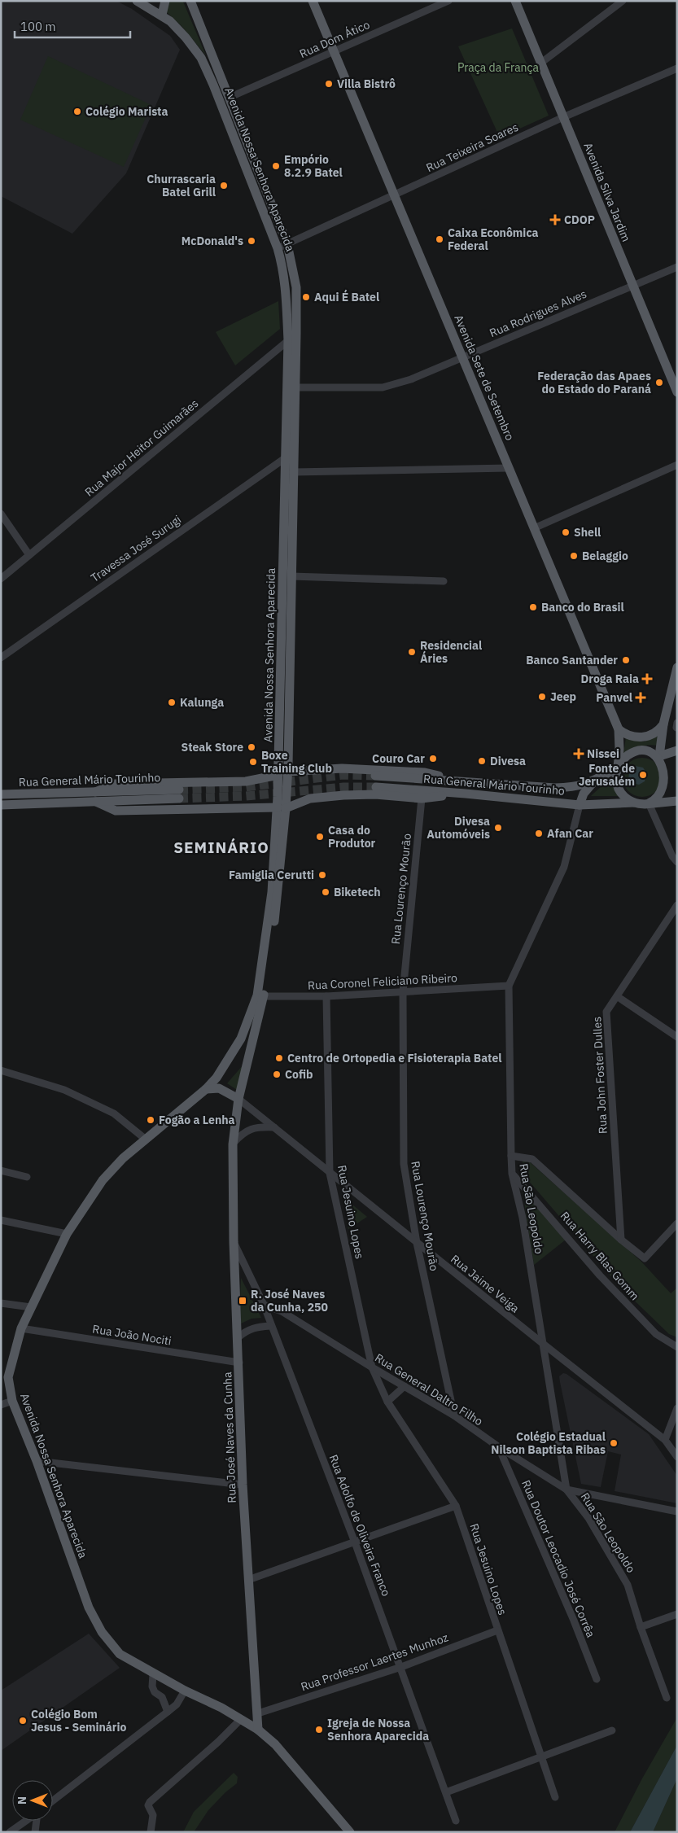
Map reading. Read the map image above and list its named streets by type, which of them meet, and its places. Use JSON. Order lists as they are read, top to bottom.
{
  "streets": {
    "main road": [
      "Avenida Nossa Senhora Aparecida",
      "Avenida Silva Jardim",
      "Avenida Sete de Setembro",
      "Rua General Mário Tourinho",
      "Rua José Naves da Cunha"
    ],
    "street": [
      "Rua Dom Ático",
      "Rua Teixeira Soares",
      "Rua Rodrigues Alves",
      "Rua Major Heitor Guimarães",
      "Travessa José Surugi",
      "Rua Lourenço Mourão",
      "Rua Coronel Feliciano Ribeiro",
      "Rua John Foster Dulles",
      "Rua São Leopoldo",
      "Rua Jesuino Lopes",
      "Rua Harry Blas Gomm",
      "Rua Jaime Veiga",
      "Rua João Nociti",
      "Rua General Daltro Filho",
      "Rua Adolfo de Oliveira Franco",
      "Rua Doutor Leocadio José Corrêa",
      "Rua Professor Laertes Munhoz"
    ]
  },
  "crossings": [
    ["Rua Dom Ático", "Avenida Nossa Senhora Aparecida"],
    ["Rua Dom Ático", "Avenida Sete de Setembro"],
    ["Rua Teixeira Soares", "Avenida Nossa Senhora Aparecida"],
    ["Rua Teixeira Soares", "Avenida Silva Jardim"],
    ["Rua Teixeira Soares", "Avenida Sete de Setembro"],
    ["Avenida Nossa Senhora Aparecida", "Rua Rodrigues Alves"],
    ["Avenida Nossa Senhora Aparecida", "Rua Major Heitor Guimarães"],
    ["Avenida Nossa Senhora Aparecida", "Travessa José Surugi"],
    ["Avenida Nossa Senhora Aparecida", "Rua Coronel Feliciano Ribeiro"],
    ["Avenida Nossa Senhora Aparecida", "Rua João Nociti"],
    ["Avenida Nossa Senhora Aparecida", "Rua José Naves da Cunha"],
    ["Avenida Silva Jardim", "Rua Rodrigues Alves"],
    ["Rua Rodrigues Alves", "Avenida Sete de Setembro"],
    ["Avenida Sete de Setembro", "Rua General Mário Tourinho"],
    ["Rua General Mário Tourinho", "Rua São Leopoldo"],
    ["Rua Lourenço Mourão", "Rua Coronel Feliciano Ribeiro"],
    ["Rua Lourenço Mourão", "Rua Jaime Veiga"],
    ["Rua Lourenço Mourão", "Rua General Daltro Filho"],
    ["Rua Coronel Feliciano Ribeiro", "Rua São Leopoldo"],
    ["Rua Coronel Feliciano Ribeiro", "Rua Jesuino Lopes"],
    ["Rua Coronel Feliciano Ribeiro", "Rua José Naves da Cunha"],
    ["Rua John Foster Dulles", "Rua Harry Blas Gomm"],
    ["Rua São Leopoldo", "Rua Harry Blas Gomm"],
    ["Rua São Leopoldo", "Rua Jaime Veiga"],
    ["Rua São Leopoldo", "Rua General Daltro Filho"],
    ["Rua Jesuino Lopes", "Rua Jaime Veiga"],
    ["Rua Jesuino Lopes", "Rua General Daltro Filho"],
    ["Rua Jesuino Lopes", "Rua Professor Laertes Munhoz"],
    ["Rua Jaime Veiga", "Rua José Naves da Cunha"],
    ["Rua João Nociti", "Rua José Naves da Cunha"],
    ["Rua General Daltro Filho", "Rua Adolfo de Oliveira Franco"],
    ["Rua General Daltro Filho", "Rua Doutor Leocadio José Corrêa"],
    ["Rua José Naves da Cunha", "Rua Adolfo de Oliveira Franco"],
    ["Rua José Naves da Cunha", "Rua Professor Laertes Munhoz"],
    ["Rua Adolfo de Oliveira Franco", "Rua Professor Laertes Munhoz"]
  ],
  "districts": ["SEMINÁRIO"],
  "parks": ["Praça da França"],
  "places": {
    "other": [
      "Villa Bistrô",
      "Colégio Marista",
      "Empório 8.2.9 Batel",
      "Churrascaria Batel Grill",
      "Caixa Econômica Federal",
      "McDonald's",
      "Aqui É Batel",
      "Federação das Apaes do Estado do Paraná",
      "Shell",
      "Belaggio",
      "Banco do Brasil",
      "Residencial Áries",
      "Banco Santander",
      "Jeep",
      "Kalunga",
      "Steak Store",
      "Couro Car",
      "Divesa",
      "Boxe Training Club",
      "Fonte de Jerusalém",
      "Divesa Automóveis",
      "Afan Car",
      "Casa do Produtor",
      "Famiglia Cerutti",
      "Biketech",
      "Centro de Ortopedia e Fisioterapia Batel",
      "Cofib",
      "Fogão a Lenha",
      "Colégio Estadual Nilson Baptista Ribas",
      "Colégio Bom Jesus - Seminário",
      "Igreja de Nossa Senhora Aparecida"
    ],
    "health": [
      "CDOP",
      "Droga Raia",
      "Panvel",
      "Nissei"
    ],
    "transit": ["R. José Naves da Cunha, 250"]
  },
  "scale_bar": "100 m",
  "north": "left"
}
